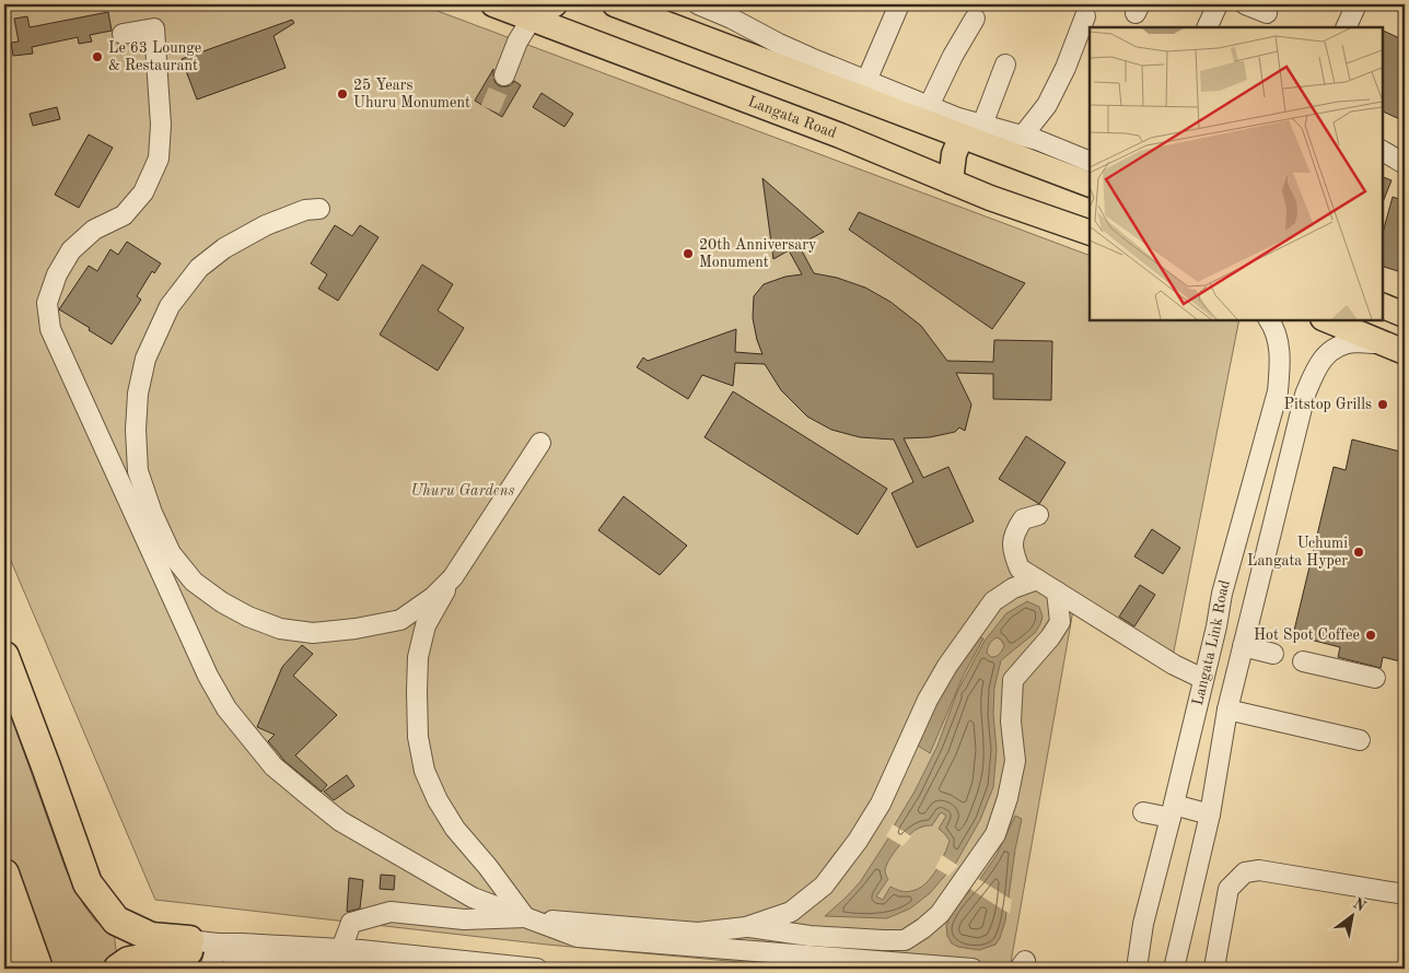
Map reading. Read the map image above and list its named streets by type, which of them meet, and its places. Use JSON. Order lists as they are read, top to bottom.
{
  "streets": {
    "main road": ["Langata Road"],
    "street": ["Langata Link Road"]
  },
  "parks": ["Uhuru Gardens"],
  "places": [
    "Le 63 Lounge & Restaurant",
    "25 Years Uhuru Monument",
    "20th Anniversary Monument",
    "Pitstop Grills",
    "Uchumi Langata Hyper",
    "Hot Spot Coffee"
  ],
  "north": "top right"
}
